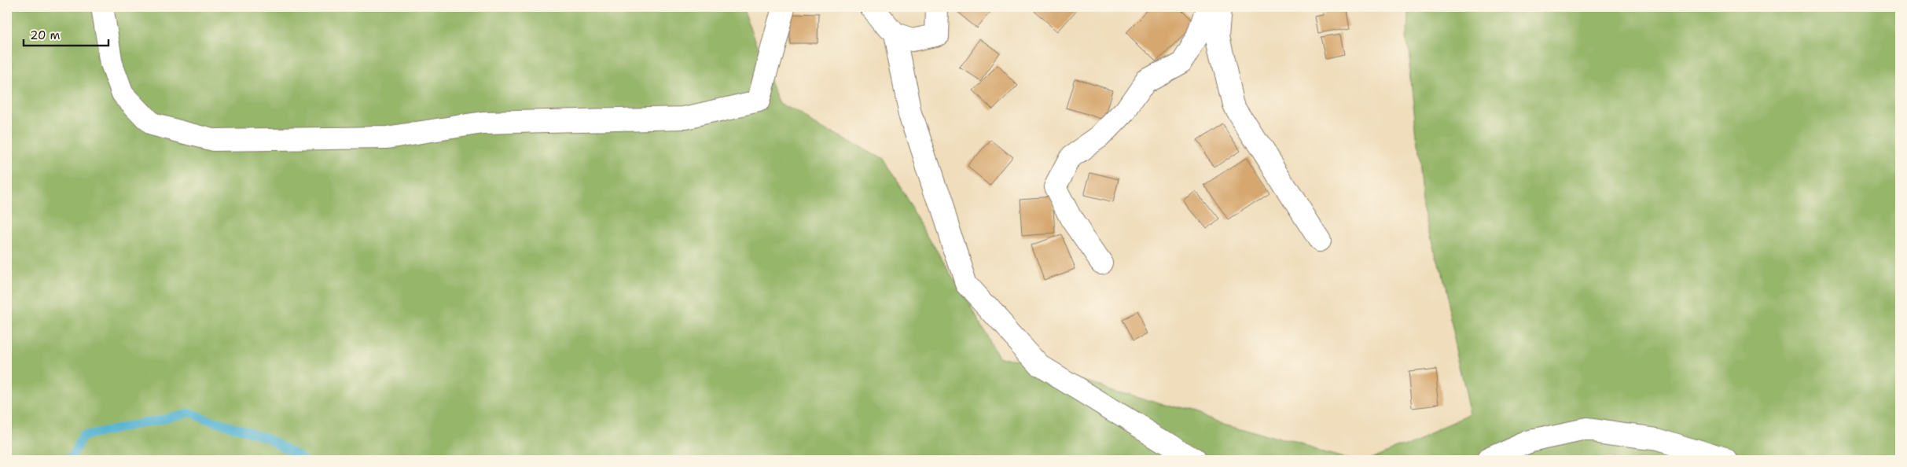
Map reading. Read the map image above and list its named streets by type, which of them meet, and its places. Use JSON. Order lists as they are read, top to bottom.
{
  "scale_bar": "20 m"
}
